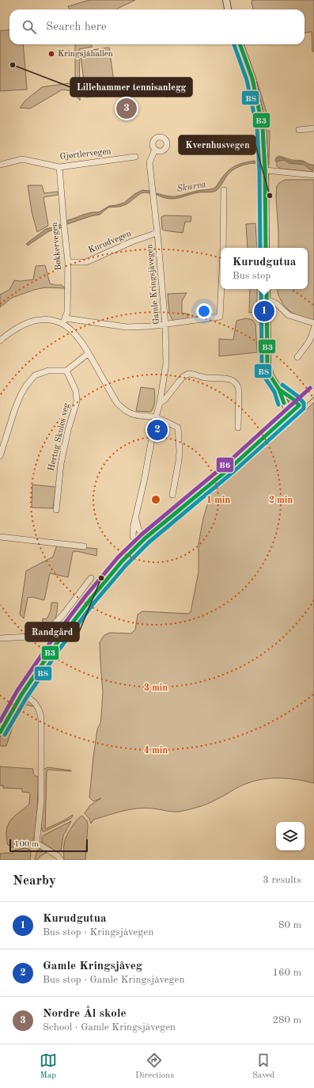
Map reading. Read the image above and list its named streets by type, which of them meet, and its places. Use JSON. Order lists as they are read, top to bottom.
{
  "streets": {
    "street": [
      "Gjørtlervegen",
      "Kurudvegen",
      "Bøkkervegen",
      "Gamle Kringsjåvegen",
      "Hertug Skules veg"
    ]
  },
  "crossings": [
    ["Gjørtlervegen", "Bøkkervegen"],
    ["Kurudvegen", "Bøkkervegen"],
    ["Kurudvegen", "Gamle Kringsjåvegen"]
  ],
  "water": ["Skurva"],
  "places": [
    "Kringsjåhallen",
    "Lillehammer tennisanlegg",
    "Kvernhusvegen",
    "Randgård"
  ],
  "lines": ["transit line B3", "transit line B8", "transit line B6"],
  "scale_bar": "100 m",
  "page": {
    "search": "Search here",
    "pins": ["3", "1", "2"],
    "popup": ["Kurudgutua", "Bus stop"],
    "scale": "100 m",
    "heading": ["Nearby", "3 results"],
    "list": [
      {
        "mark": "1",
        "name": "Kurudgutua",
        "note": "Bus stop · Kringsjåvegen",
        "value": "80 m"
      },
      {
        "mark": "2",
        "name": "Gamle Kringsjåveg",
        "note": "Bus stop · Gamle Kringsjåvegen",
        "value": "160 m"
      },
      {
        "mark": "3",
        "name": "Nordre Ål skole",
        "note": "School · Gamle Kringsjåvegen",
        "value": "280 m"
      }
    ],
    "nav": ["Map", "Directions", "Saved"]
  },
  "rings": [
    "1 min",
    "2 min",
    "3 min",
    "4 min"
  ]
}
